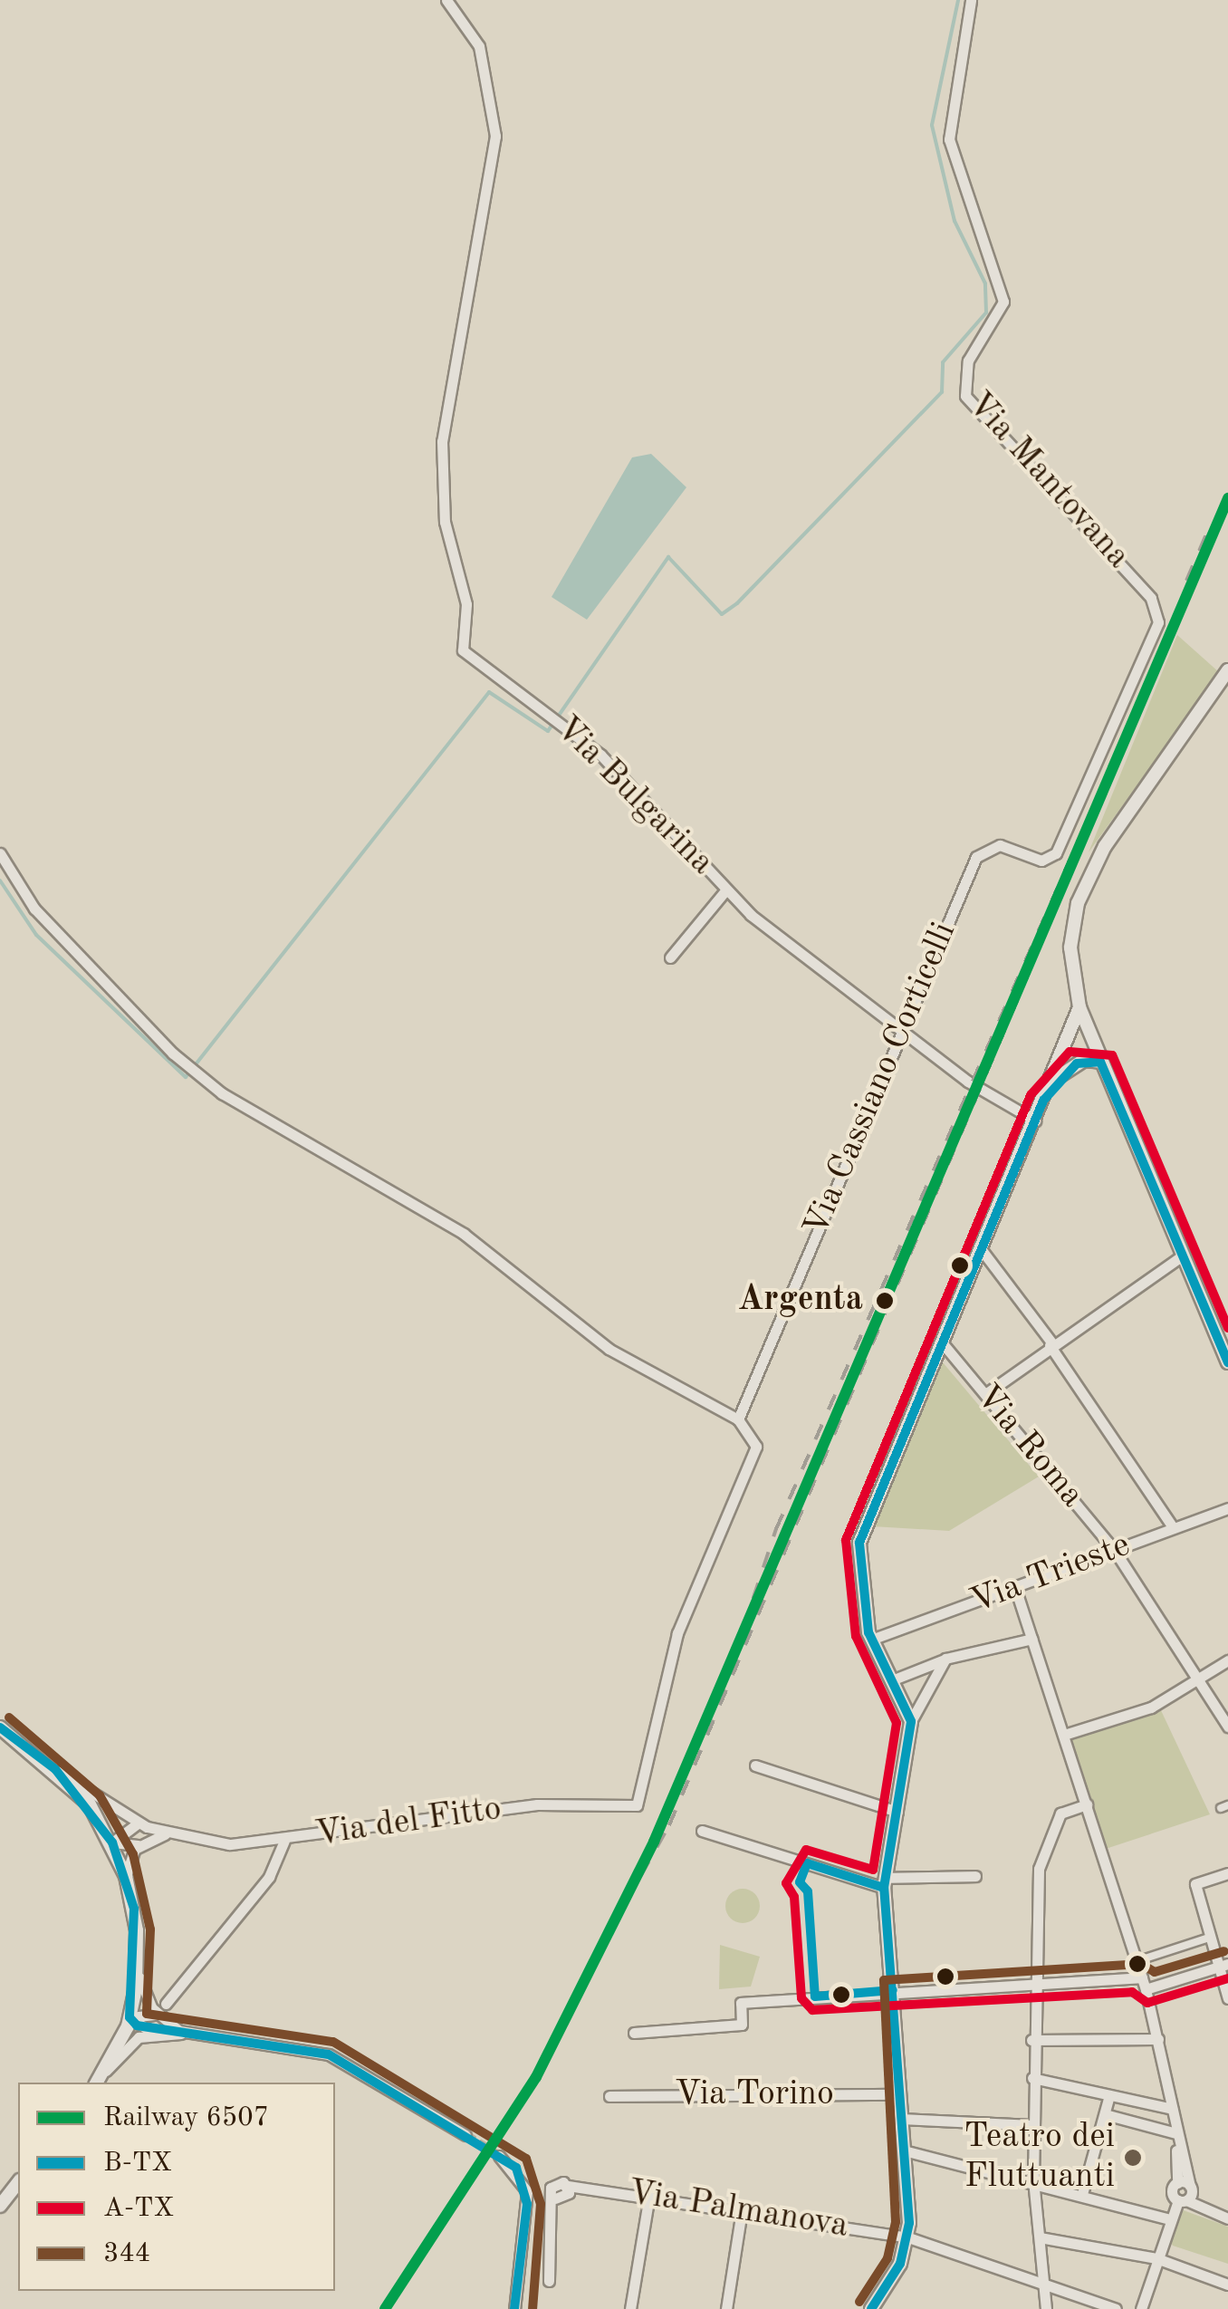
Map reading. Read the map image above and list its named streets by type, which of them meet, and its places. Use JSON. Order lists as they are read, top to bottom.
{
  "streets": {
    "street": [
      "Via Mantovana",
      "Via Bulgarina",
      "Via Cassiano Corticelli",
      "Via Roma",
      "Via Trieste",
      "Via del Fitto",
      "Via Torino",
      "Via Palmanova"
    ]
  },
  "crossings": [
    ["Via Mantovana", "Via Cassiano Corticelli"],
    ["Via Bulgarina", "Via Cassiano Corticelli"],
    ["Via Cassiano Corticelli", "Via del Fitto"],
    ["Via Roma", "Via Trieste"]
  ],
  "places": ["Argenta", "Teatro dei Fluttuanti"],
  "lines": [
    "rail line 6507",
    "transit line A-TX",
    "transit line B-TX",
    "transit line 344"
  ],
  "legend": [
    "Railway 6507",
    "B-TX",
    "A-TX",
    "344"
  ]
}
